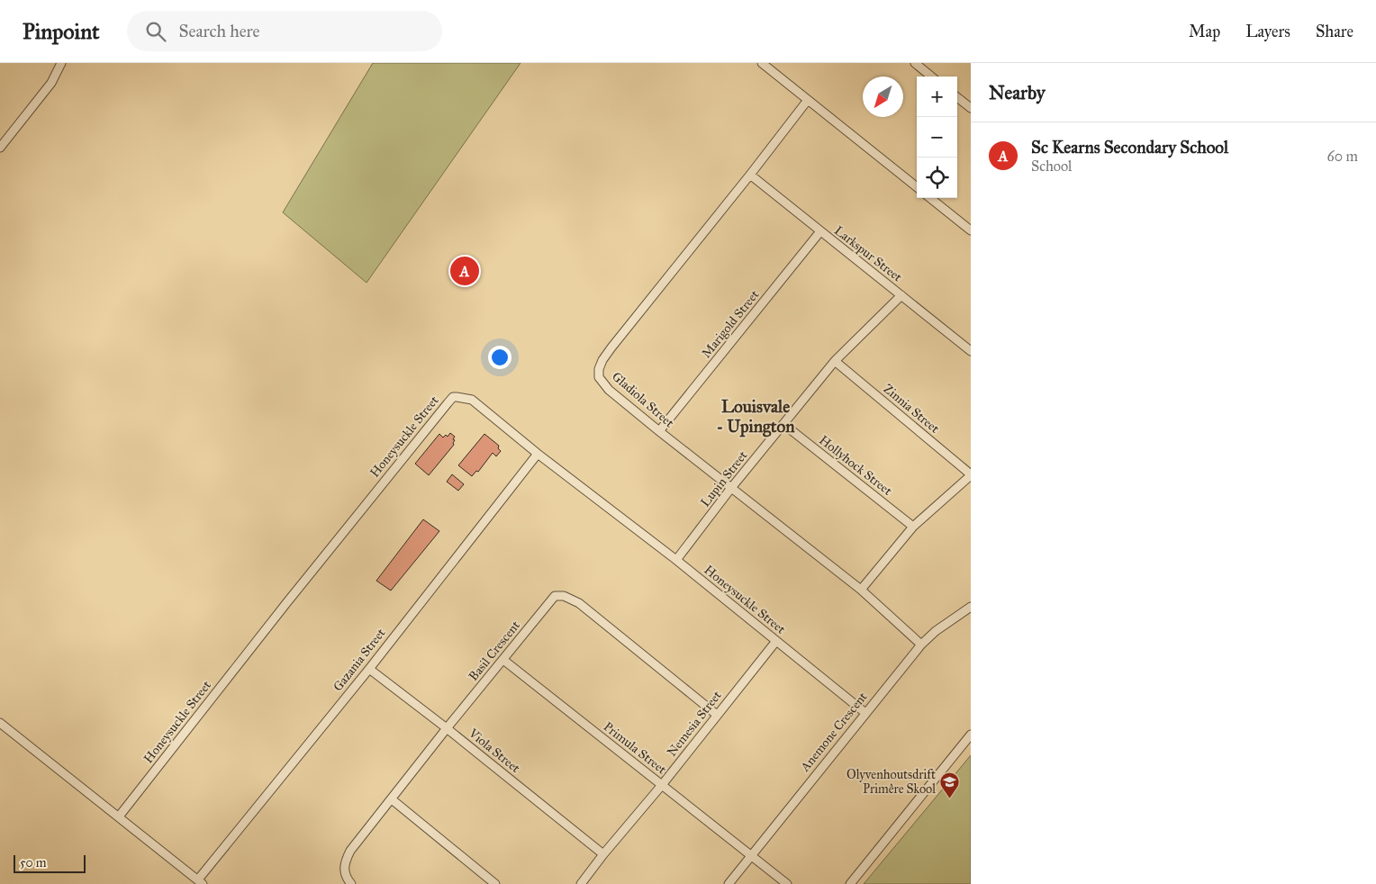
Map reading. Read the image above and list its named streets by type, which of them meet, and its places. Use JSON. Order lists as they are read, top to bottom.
{
  "streets": {
    "street": [
      "Larkspur Street",
      "Marigold Street",
      "Gladiola Street",
      "Zinnia Street",
      "Honeysuckle Street",
      "Hollyhock Street",
      "Lupin Street",
      "Basil Crescent",
      "Gazania Street",
      "Nemesia Street",
      "Anemone Crescent",
      "Primula Street",
      "Viola Street"
    ]
  },
  "crossings": [
    ["Larkspur Street", "Marigold Street"],
    ["Larkspur Street", "Gladiola Street"],
    ["Larkspur Street", "Lupin Street"],
    ["Marigold Street", "Gladiola Street"],
    ["Gladiola Street", "Lupin Street"],
    ["Gladiola Street", "Anemone Crescent"],
    ["Zinnia Street", "Lupin Street"],
    ["Honeysuckle Street", "Lupin Street"],
    ["Honeysuckle Street", "Gazania Street"],
    ["Honeysuckle Street", "Nemesia Street"],
    ["Honeysuckle Street", "Anemone Crescent"],
    ["Hollyhock Street", "Lupin Street"],
    ["Basil Crescent", "Nemesia Street"],
    ["Basil Crescent", "Primula Street"],
    ["Basil Crescent", "Viola Street"],
    ["Gazania Street", "Viola Street"],
    ["Nemesia Street", "Primula Street"],
    ["Nemesia Street", "Viola Street"],
    ["Anemone Crescent", "Primula Street"]
  ],
  "districts": ["Louisvale - Upington"],
  "places": {
    "school or university": ["Olyvenhoutsdrift Primêre Skool"]
  },
  "scale_bar": "50 m",
  "north": "bottom left",
  "page": {
    "header": "Pinpoint",
    "search": "Search here",
    "nav": ["Map", "Layers", "Share"],
    "heading": "Nearby",
    "map_buttons": ["+", "−"],
    "list": [
      {
        "mark": "A",
        "name": "Sc Kearns Secondary School",
        "note": "School",
        "value": "60 m"
      }
    ],
    "pins": "A",
    "scale": "50 m"
  }
}
